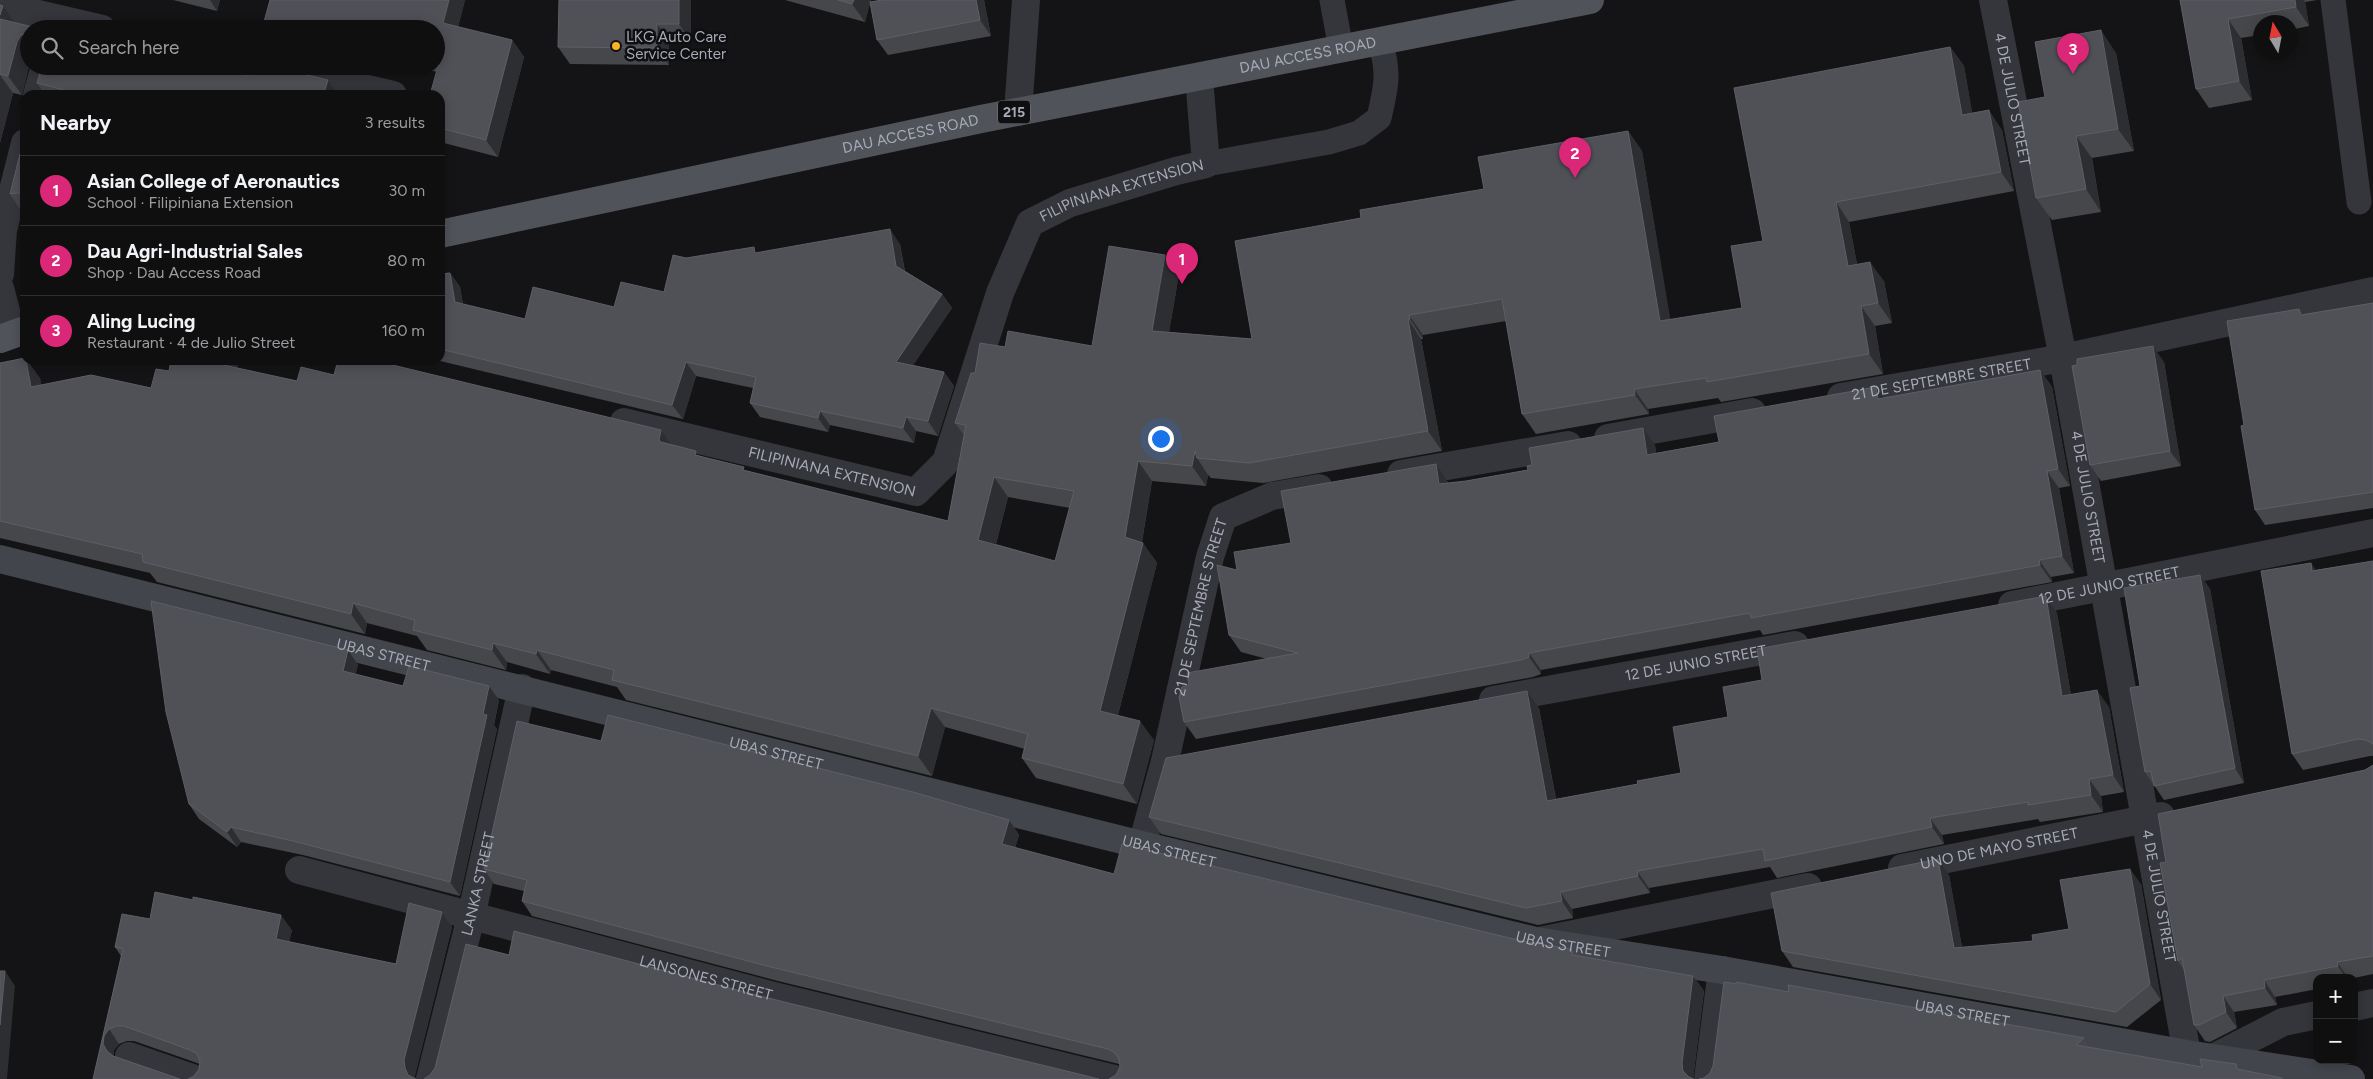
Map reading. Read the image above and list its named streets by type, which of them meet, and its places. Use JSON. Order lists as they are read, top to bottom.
{
  "streets": {
    "main road": ["DAU ACCESS ROAD", "215"],
    "street": [
      "4 DE JULIO STREET",
      "FILIPINIANA EXTENSION",
      "21 DE SEPTEMBRE STREET",
      "12 DE JUNIO STREET",
      "UBAS STREET",
      "UNO DE MAYO STREET",
      "LANKA STREET",
      "LANSONES STREET"
    ]
  },
  "crossings": [
    ["DAU ACCESS ROAD", "FILIPINIANA EXTENSION"],
    ["4 DE JULIO STREET", "21 DE SEPTEMBRE STREET"],
    ["4 DE JULIO STREET", "12 DE JUNIO STREET"],
    ["4 DE JULIO STREET", "UBAS STREET"],
    ["4 DE JULIO STREET", "UNO DE MAYO STREET"],
    ["21 DE SEPTEMBRE STREET", "UBAS STREET"],
    ["UBAS STREET", "LANKA STREET"],
    ["LANKA STREET", "LANSONES STREET"]
  ],
  "places": ["LKG Auto Care Service Center"],
  "north": "top",
  "page": {
    "search": "Search here",
    "pins": ["3", "2", "1"],
    "heading": ["Nearby", "3 results"],
    "list": [
      {
        "mark": "1",
        "name": "Asian College of Aeronautics",
        "note": "School · Filipiniana Extension",
        "value": "30 m"
      },
      {
        "mark": "2",
        "name": "Dau Agri-Industrial Sales",
        "note": "Shop · Dau Access Road",
        "value": "80 m"
      },
      {
        "mark": "3",
        "name": "Aling Lucing",
        "note": "Restaurant · 4 de Julio Street",
        "value": "160 m"
      }
    ],
    "map_buttons": ["+", "−"]
  }
}
